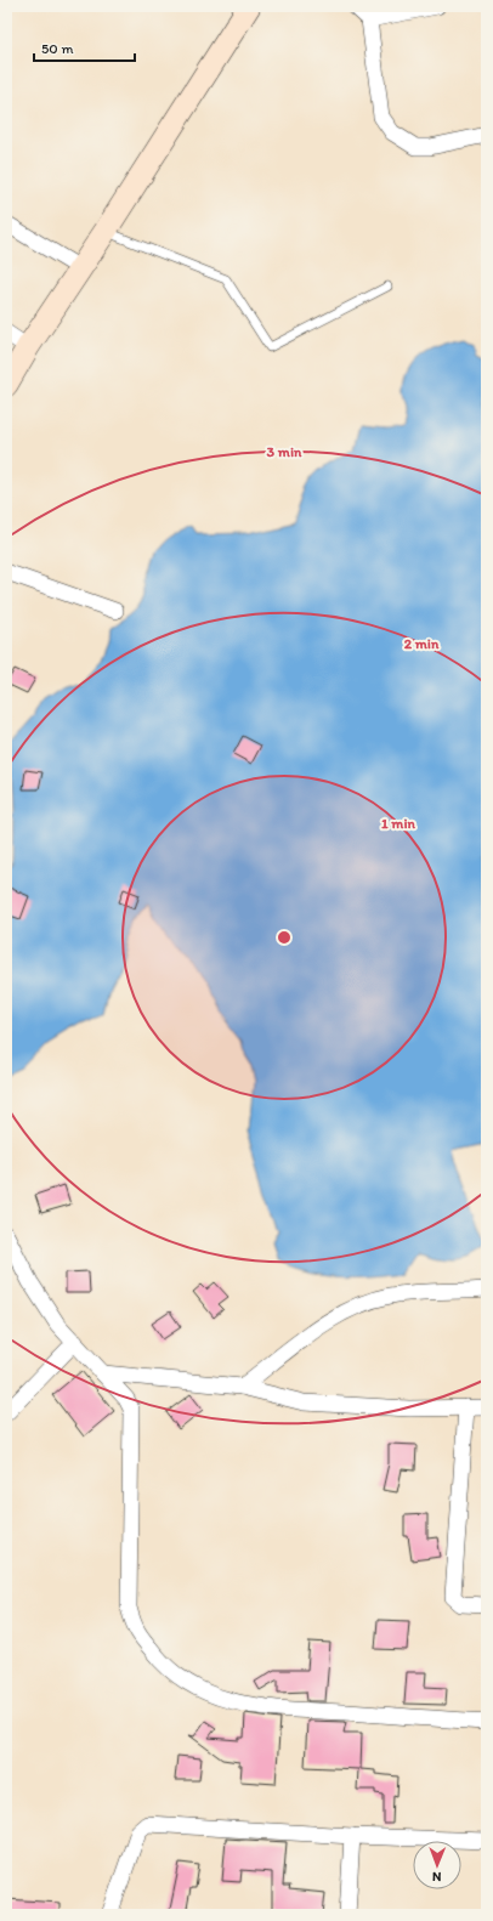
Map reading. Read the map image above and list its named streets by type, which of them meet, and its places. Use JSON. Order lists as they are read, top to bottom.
{
  "scale_bar": "50 m",
  "north": "bottom",
  "rings": ["3 min", "2 min", "1 min"]
}
